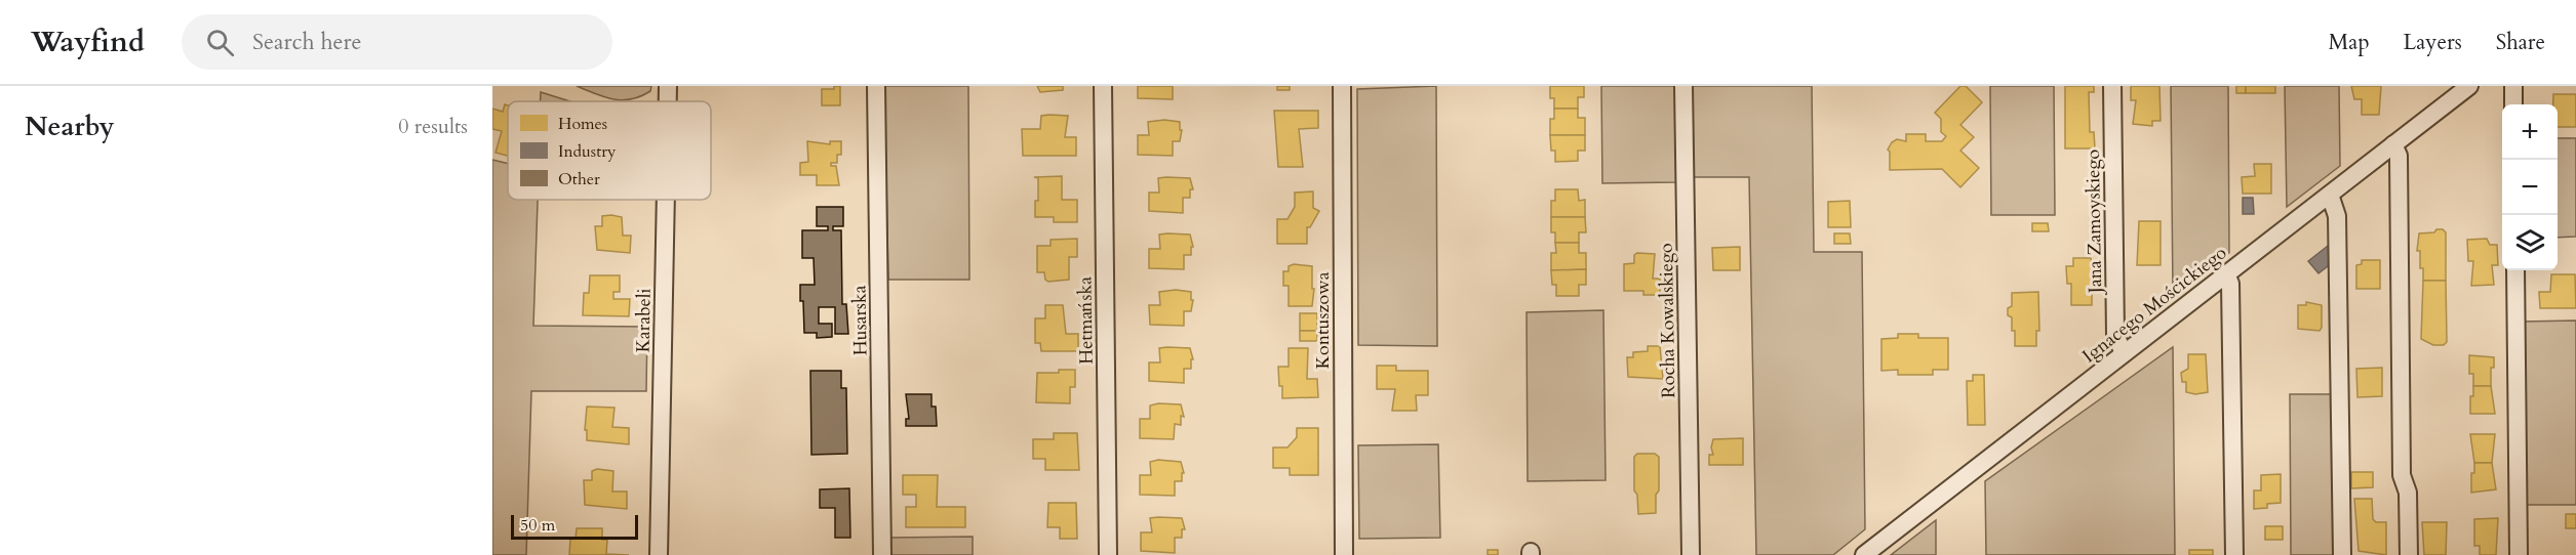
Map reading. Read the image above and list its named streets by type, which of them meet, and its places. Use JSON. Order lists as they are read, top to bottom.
{
  "streets": {
    "street": [
      "Jana Zamoyskiego",
      "Ignacego Mościckiego",
      "Karabeli",
      "Husarska",
      "Hetmańska",
      "Kontuszowa",
      "Rocha Kowalskiego"
    ]
  },
  "crossings": [
    ["Jana Zamoyskiego", "Ignacego Mościckiego"]
  ],
  "legend": ["Homes", "Industry", "Other"],
  "scale_bar": "50 m",
  "page": {
    "header": "Wayfind",
    "search": "Search here",
    "nav": ["Map", "Layers", "Share"],
    "heading": ["Nearby", "0 results"],
    "map_buttons": ["+", "−"],
    "scale": "50 m"
  }
}
